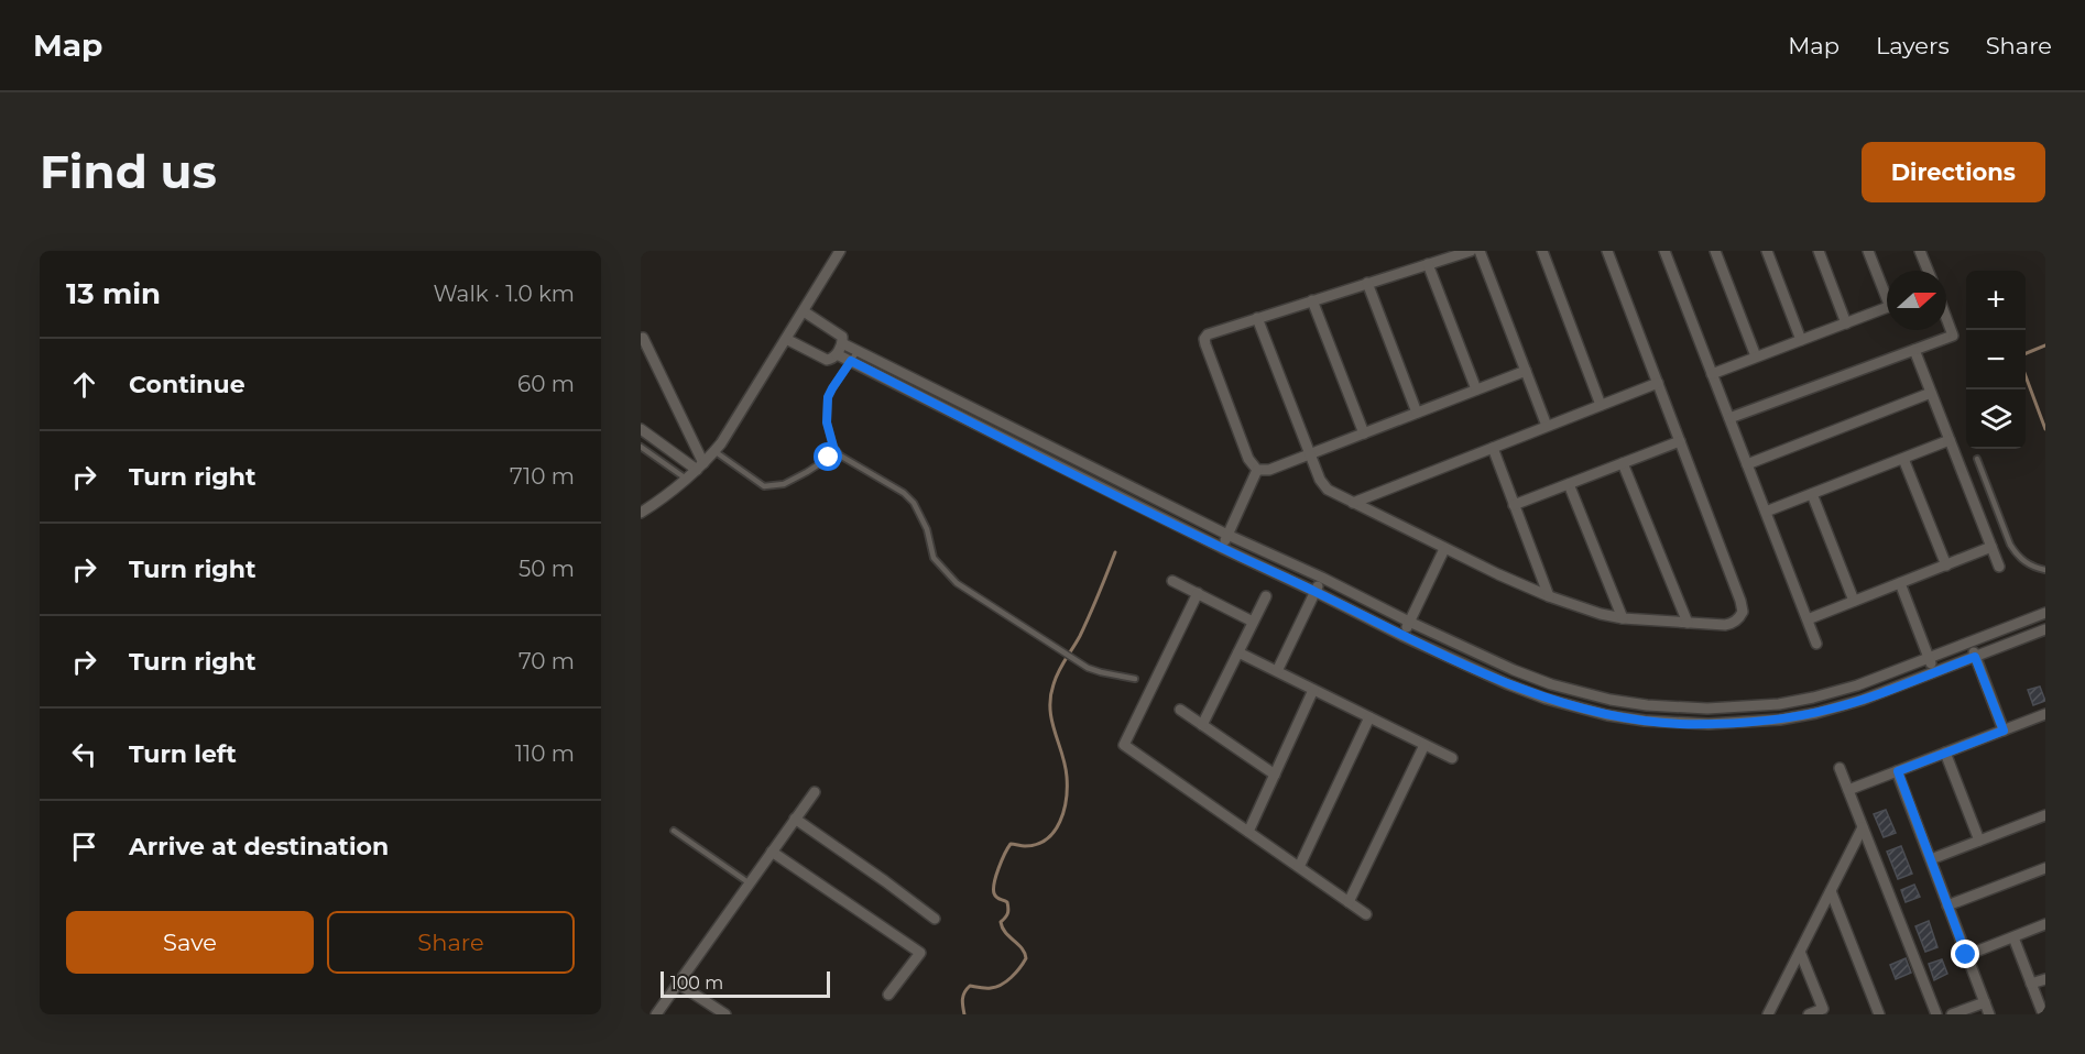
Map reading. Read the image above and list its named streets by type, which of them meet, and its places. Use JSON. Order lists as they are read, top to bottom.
{
  "scale_bar": "100 m",
  "north": "right",
  "page": {
    "header": "Map",
    "nav": ["Map", "Layers", "Share"],
    "buttons": [
      "Directions",
      ["Save", "Share"]
    ],
    "title": "Find us",
    "heading": ["13 min", "Walk · 1.0 km"],
    "map_buttons": ["+", "−"],
    "list": [
      ["Continue", "60 m"],
      ["Turn right", "710 m"],
      ["Turn right", "50 m"],
      ["Turn right", "70 m"],
      ["Turn left", "110 m"],
      "Arrive at destination"
    ],
    "scale": "100 m"
  }
}
